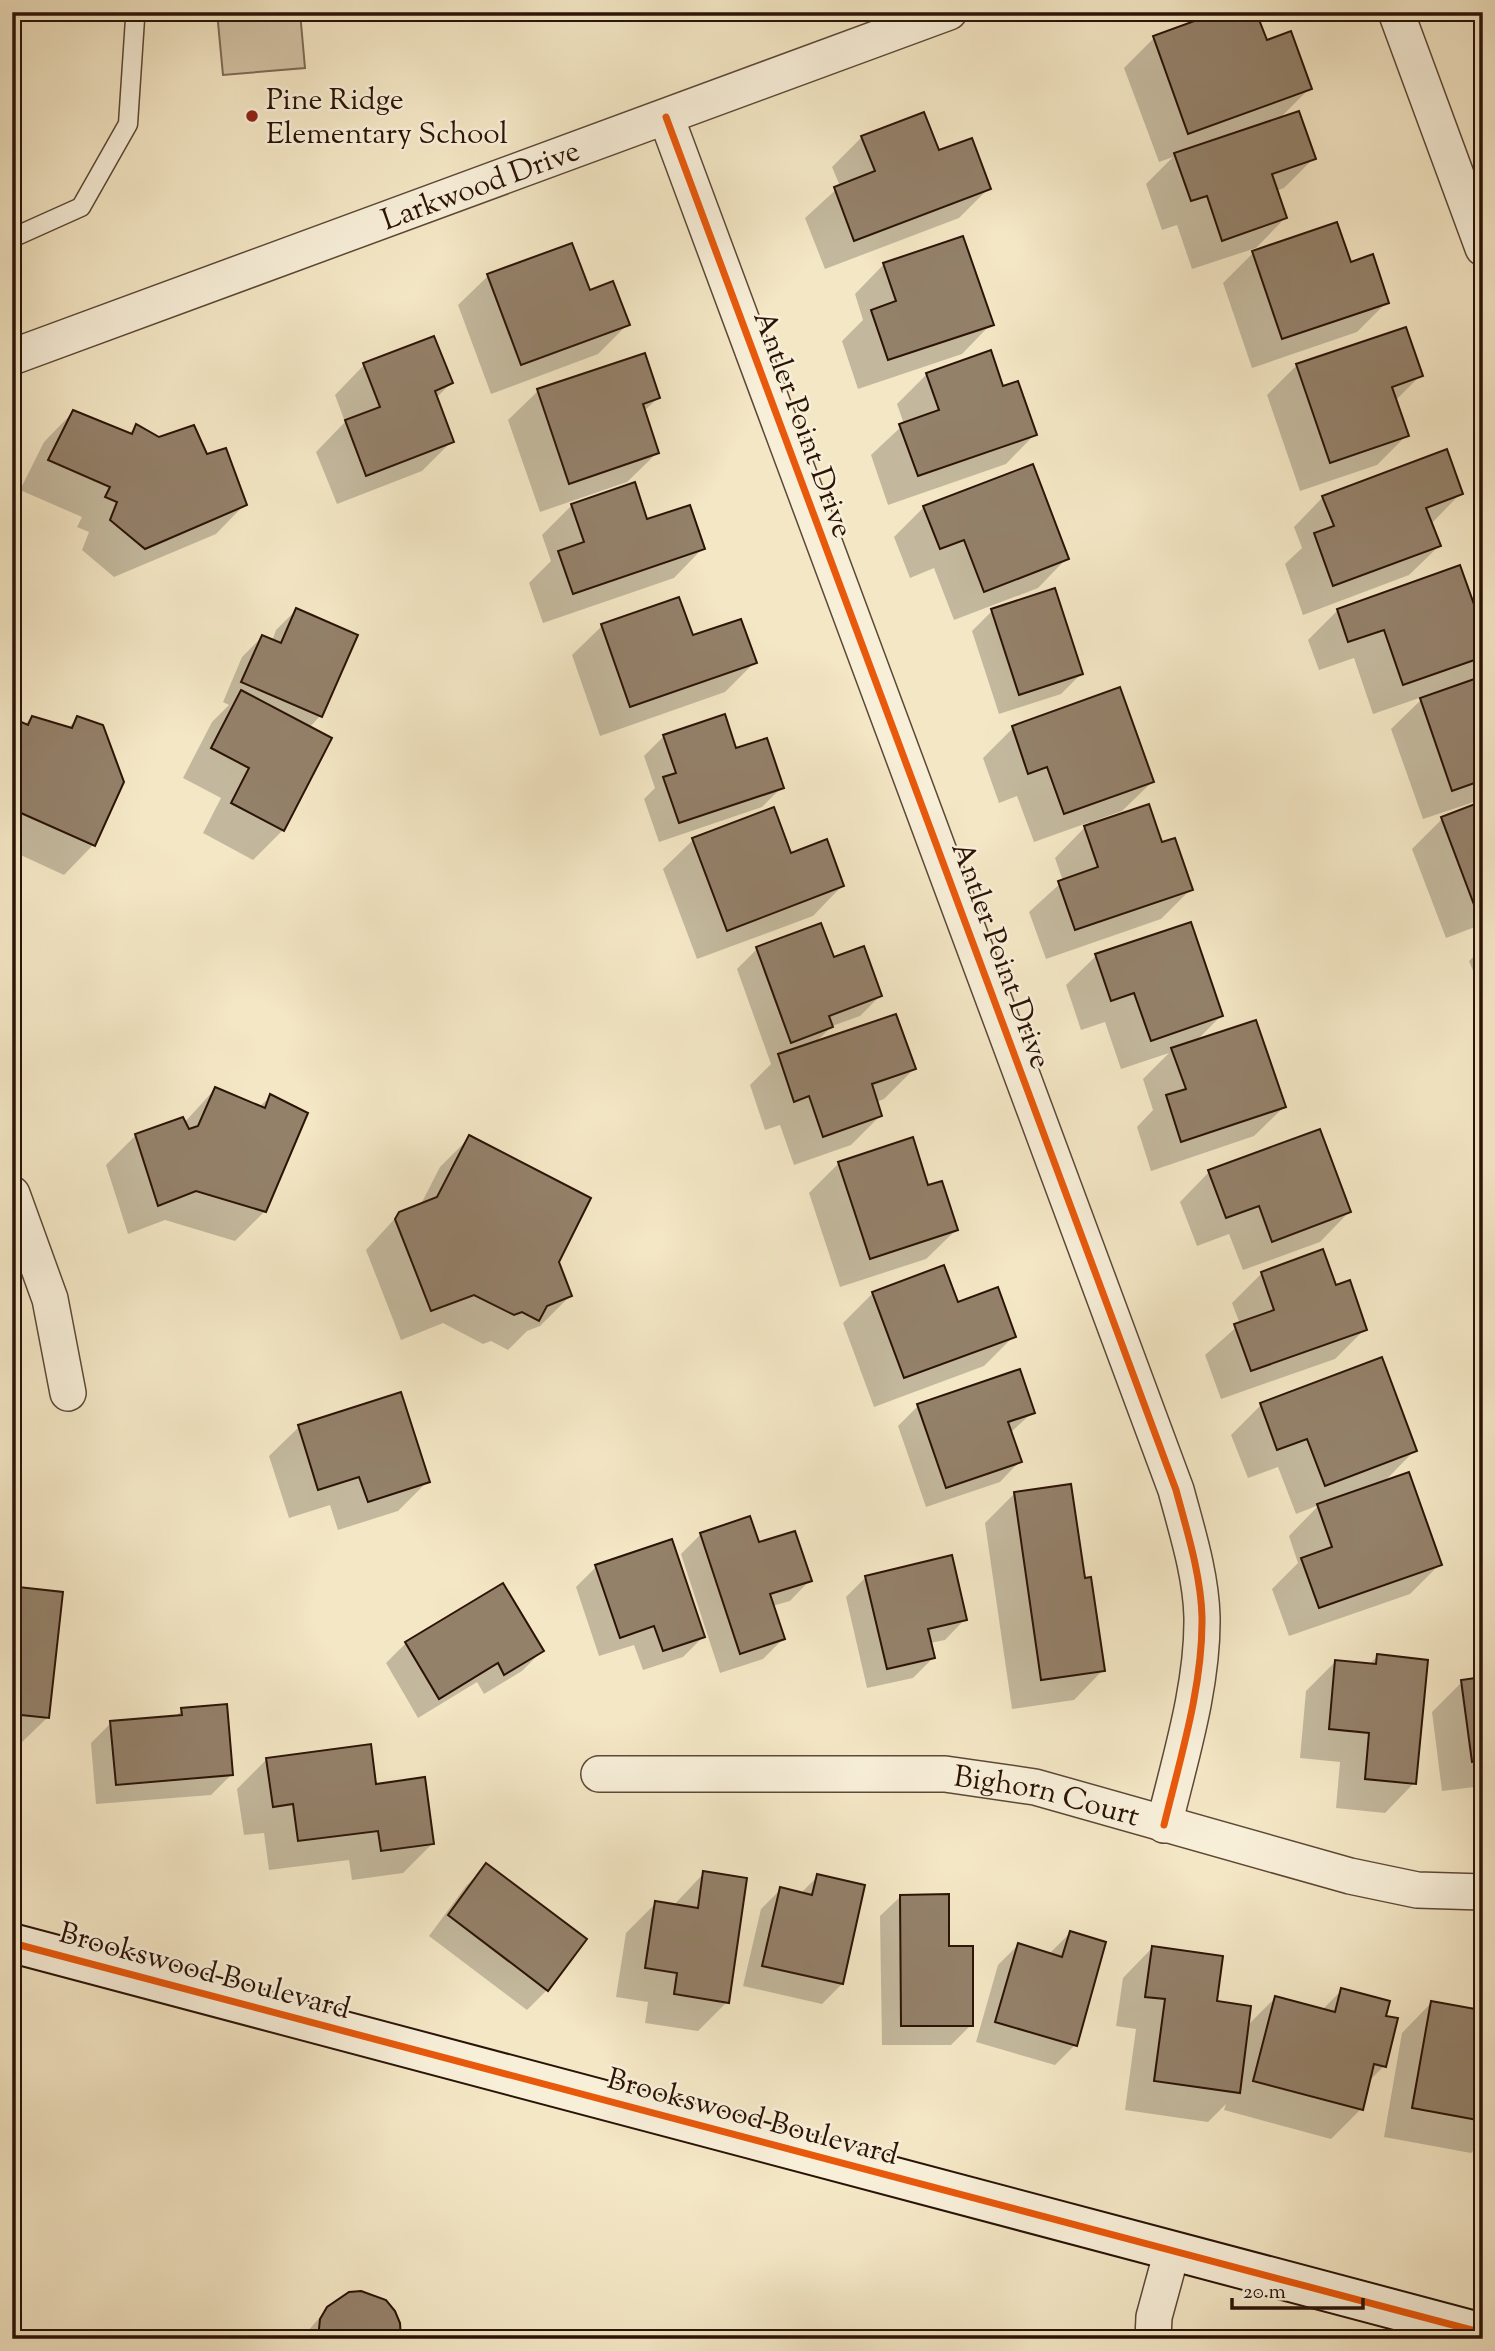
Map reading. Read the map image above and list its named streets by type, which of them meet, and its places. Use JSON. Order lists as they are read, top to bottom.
{
  "streets": {
    "main road": ["Brookswood Boulevard"],
    "street": ["Larkwood Drive", "Antler Point Drive", "Bighorn Court"]
  },
  "crossings": [
    ["Larkwood Drive", "Antler Point Drive"],
    ["Antler Point Drive", "Bighorn Court"]
  ],
  "places": ["Pine Ridge Elementary School"],
  "scale_bar": "20 m"
}
